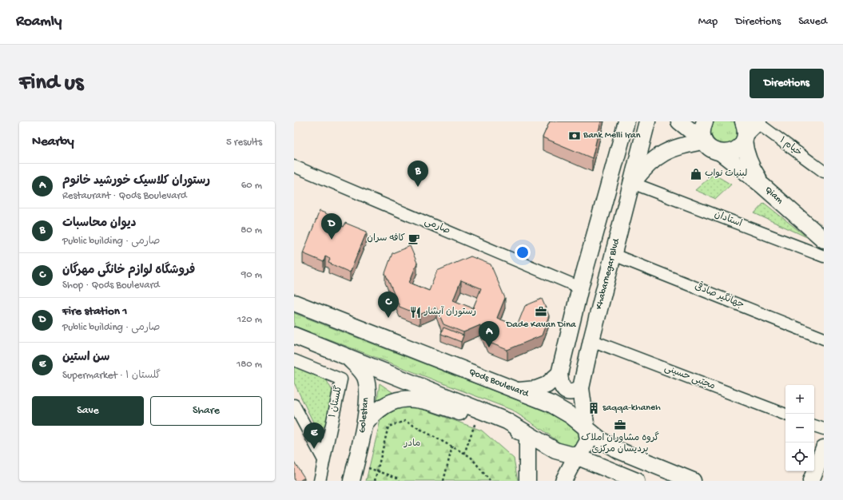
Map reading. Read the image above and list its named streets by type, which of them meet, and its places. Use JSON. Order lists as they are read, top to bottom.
{
  "streets": {
    "street": [
      "خیام ۱",
      "Qiam",
      "استادان",
      "صارمی",
      "Khabarnegar Blvd",
      "جهانگیر صادقی",
      "مجتبی حسینی",
      "Qods Boulevard",
      "گلستان ۱",
      "Golestan"
    ]
  },
  "crossings": [
    ["استادان", "Khabarnegar Blvd"],
    ["Khabarnegar Blvd", "جهانگیر صادقی"],
    ["Khabarnegar Blvd", "مجتبی حسینی"],
    ["Khabarnegar Blvd", "Qods Boulevard"]
  ],
  "parks": ["مادر"],
  "places": {
    "bank": ["Bank Melli Iran"],
    "shop": ["لبنیات نواب"],
    "cafe": ["کافه سران"],
    "office": ["Dade Kavan Dina", "گروه مشاوران املاک پردیسان مرکزی"],
    "restaurant": ["رستوران آبشار"],
    "building": ["saqqa-khaneh"]
  },
  "page": {
    "header": "Roamly",
    "nav": ["Map", "Directions", "Saved"],
    "buttons": [
      "Directions",
      ["Save", "Share"]
    ],
    "title": "Find us",
    "heading": ["Nearby", "5 results"],
    "pins": [
      "B",
      "D",
      "C",
      "A",
      "E"
    ],
    "list": [
      {
        "mark": "A",
        "name": "رستوران کلاسیک خورشید خانوم",
        "note": "Restaurant · Qods Boulevard",
        "value": "60 m"
      },
      {
        "mark": "B",
        "name": "دیوان محاسبات",
        "note": "Public building · صارمی",
        "value": "80 m"
      },
      {
        "mark": "C",
        "name": "فروشگاه لوازم خانگی مهرگان",
        "note": "Shop · Qods Boulevard",
        "value": "90 m"
      },
      {
        "mark": "D",
        "name": "Fire station 1",
        "note": "Public building · صارمی",
        "value": "120 m"
      },
      {
        "mark": "E",
        "name": "سن استین",
        "note": "Supermarket · گلستان ۱",
        "value": "180 m"
      }
    ],
    "map_buttons": ["+", "−"]
  }
}
